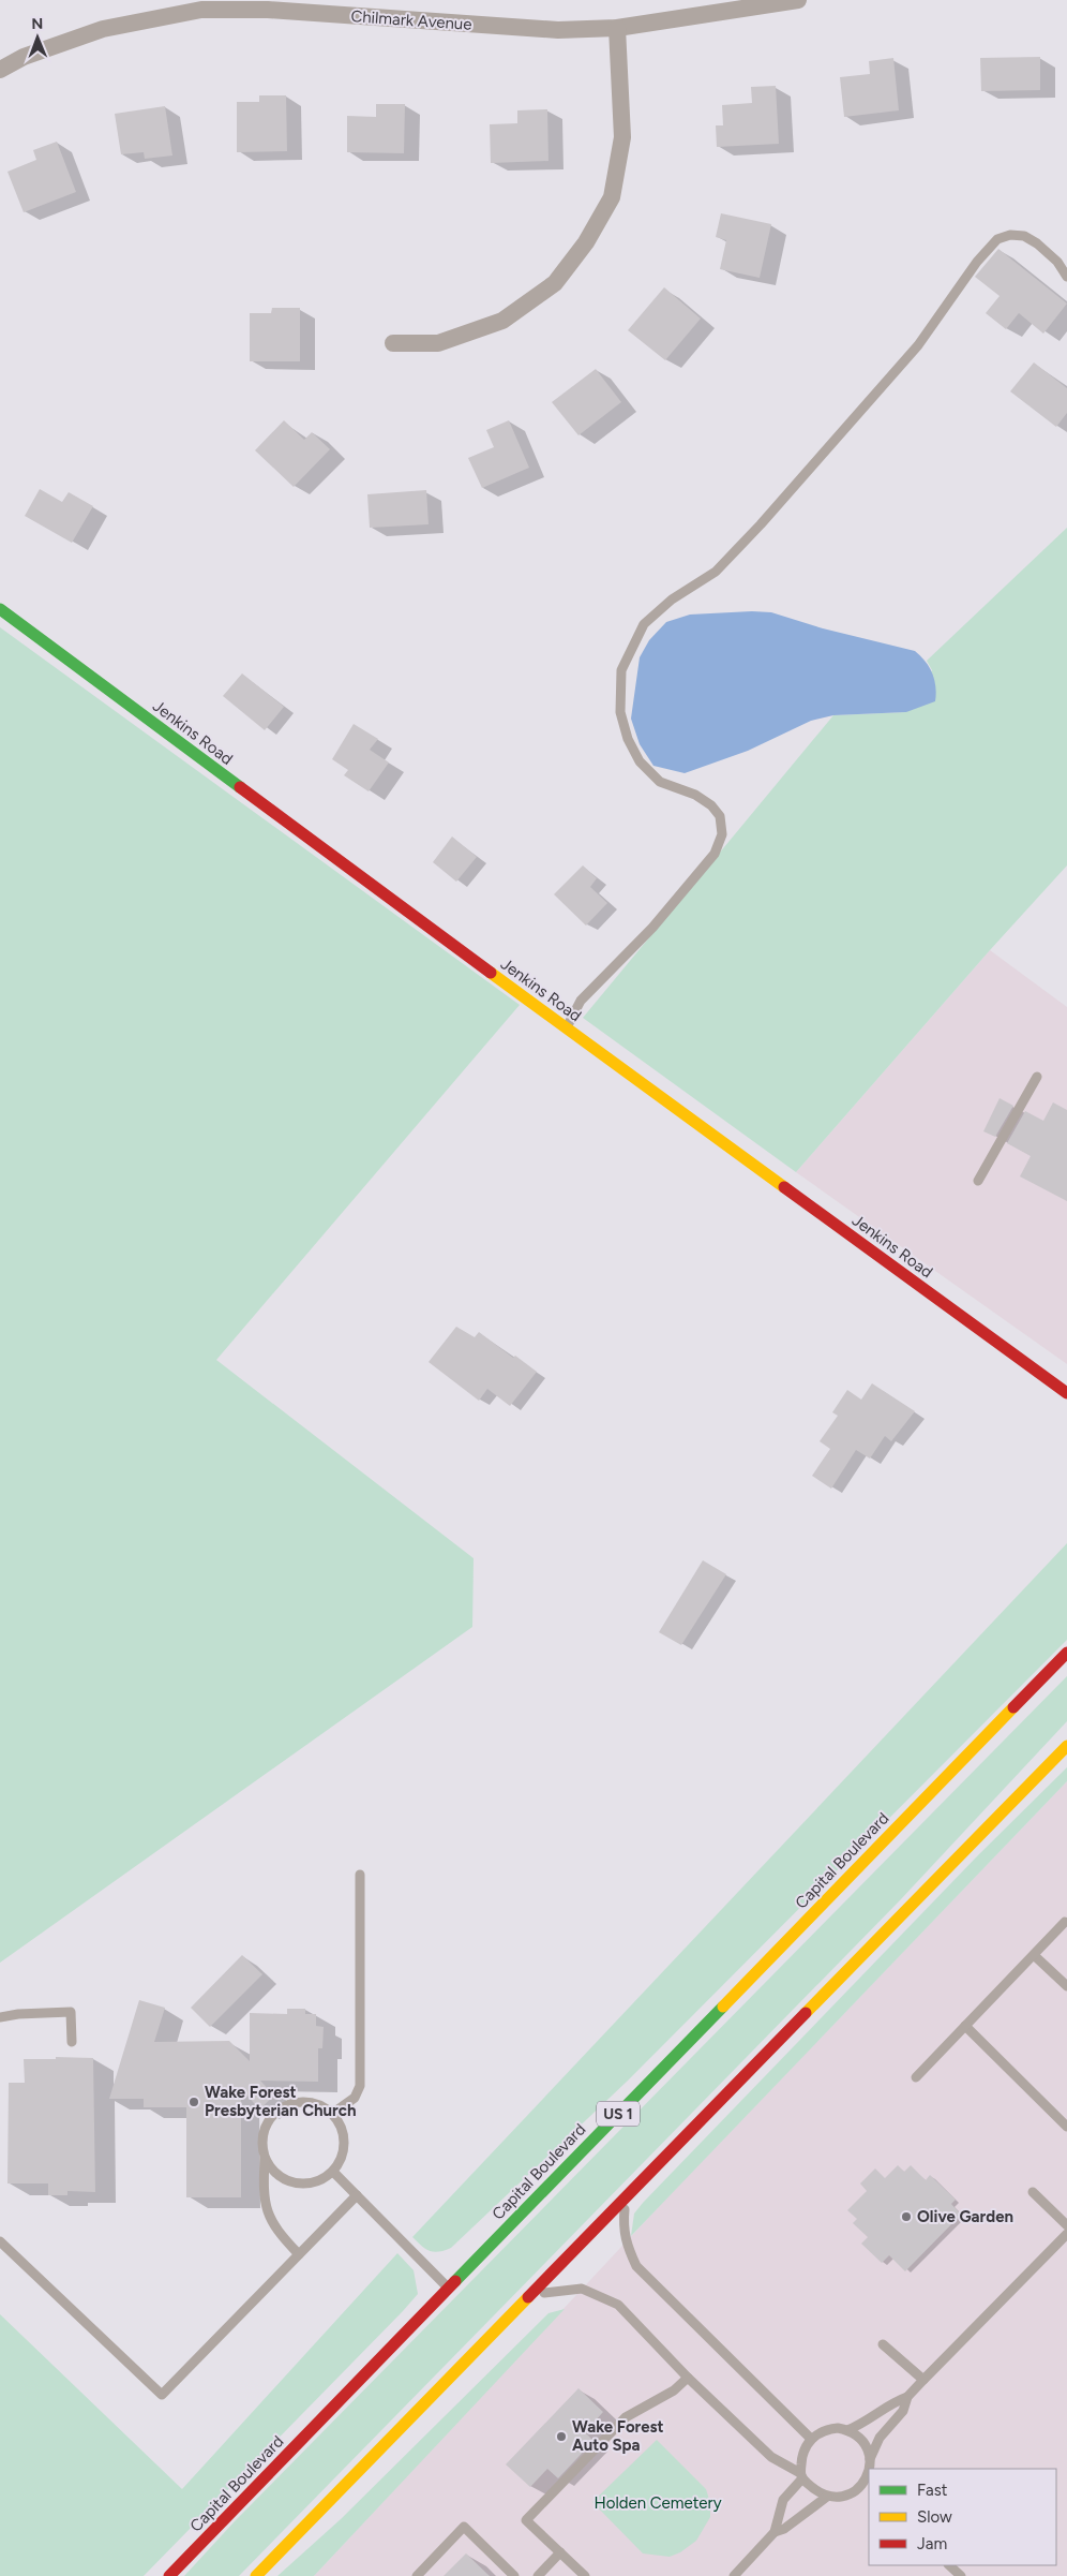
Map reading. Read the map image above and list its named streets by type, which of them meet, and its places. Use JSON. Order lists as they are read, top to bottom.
{
  "streets": {
    "main road": ["Jenkins Road", "Capital Boulevard", "US 1"],
    "street": ["Chilmark Avenue"]
  },
  "parks": ["Holden Cemetery"],
  "places": ["Wake Forest Presbyterian Church", "Olive Garden", "Wake Forest Auto Spa"],
  "legend": ["Fast", "Slow", "Jam"],
  "north": "top"
}
